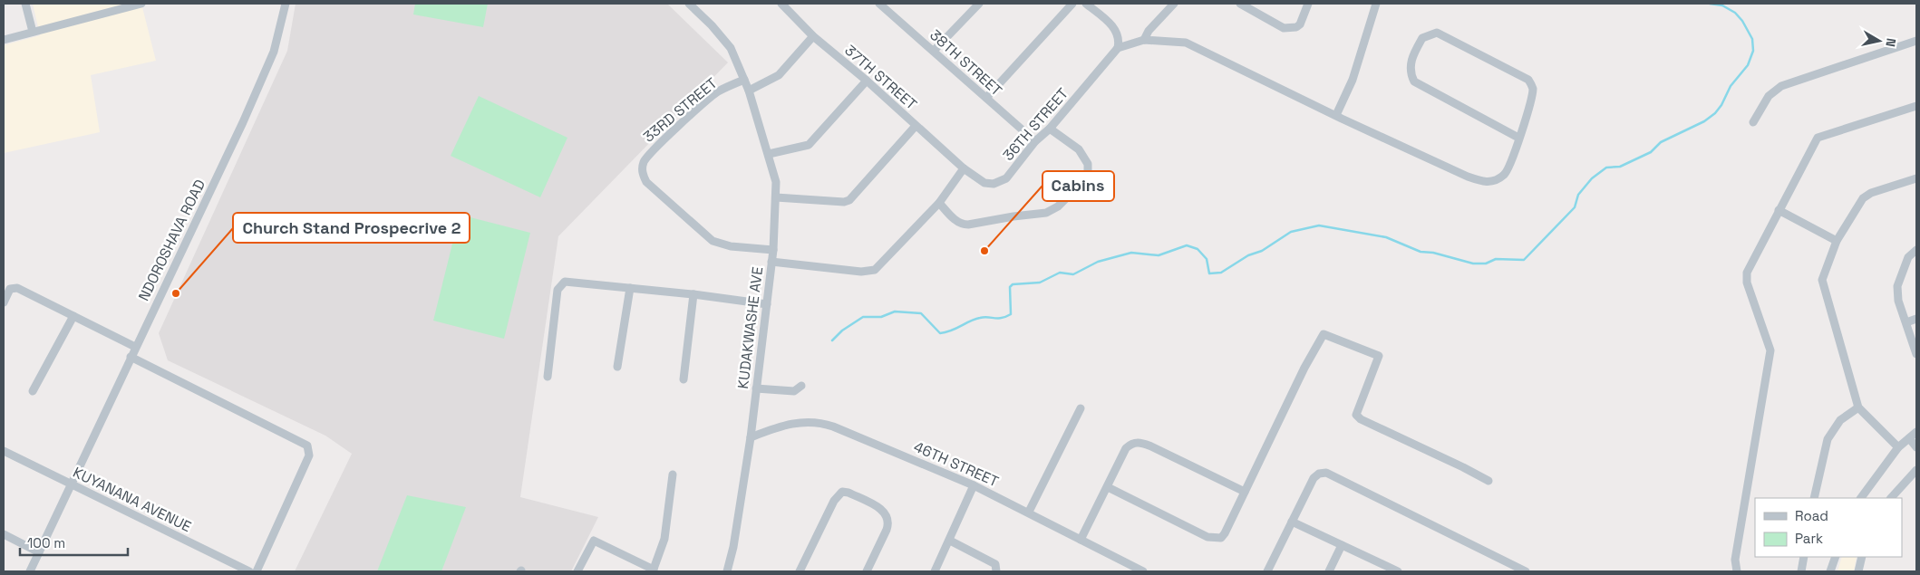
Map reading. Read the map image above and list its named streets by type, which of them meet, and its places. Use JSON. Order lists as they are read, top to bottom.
{
  "streets": {
    "street": [
      "38TH STREET",
      "37TH STREET",
      "33RD STREET",
      "36TH STREET",
      "NDOROSHAVA ROAD",
      "KUDAKWASHE AVE",
      "46TH STREET",
      "KUYANANA AVENUE"
    ]
  },
  "crossings": [
    ["38TH STREET", "36TH STREET"],
    ["37TH STREET", "36TH STREET"],
    ["33RD STREET", "KUDAKWASHE AVE"],
    ["NDOROSHAVA ROAD", "KUYANANA AVENUE"],
    ["KUDAKWASHE AVE", "46TH STREET"]
  ],
  "places": ["Cabins", "Church Stand Prospecrive 2"],
  "legend": ["Road", "Park"],
  "scale_bar": "100 m",
  "north": "right"
}
